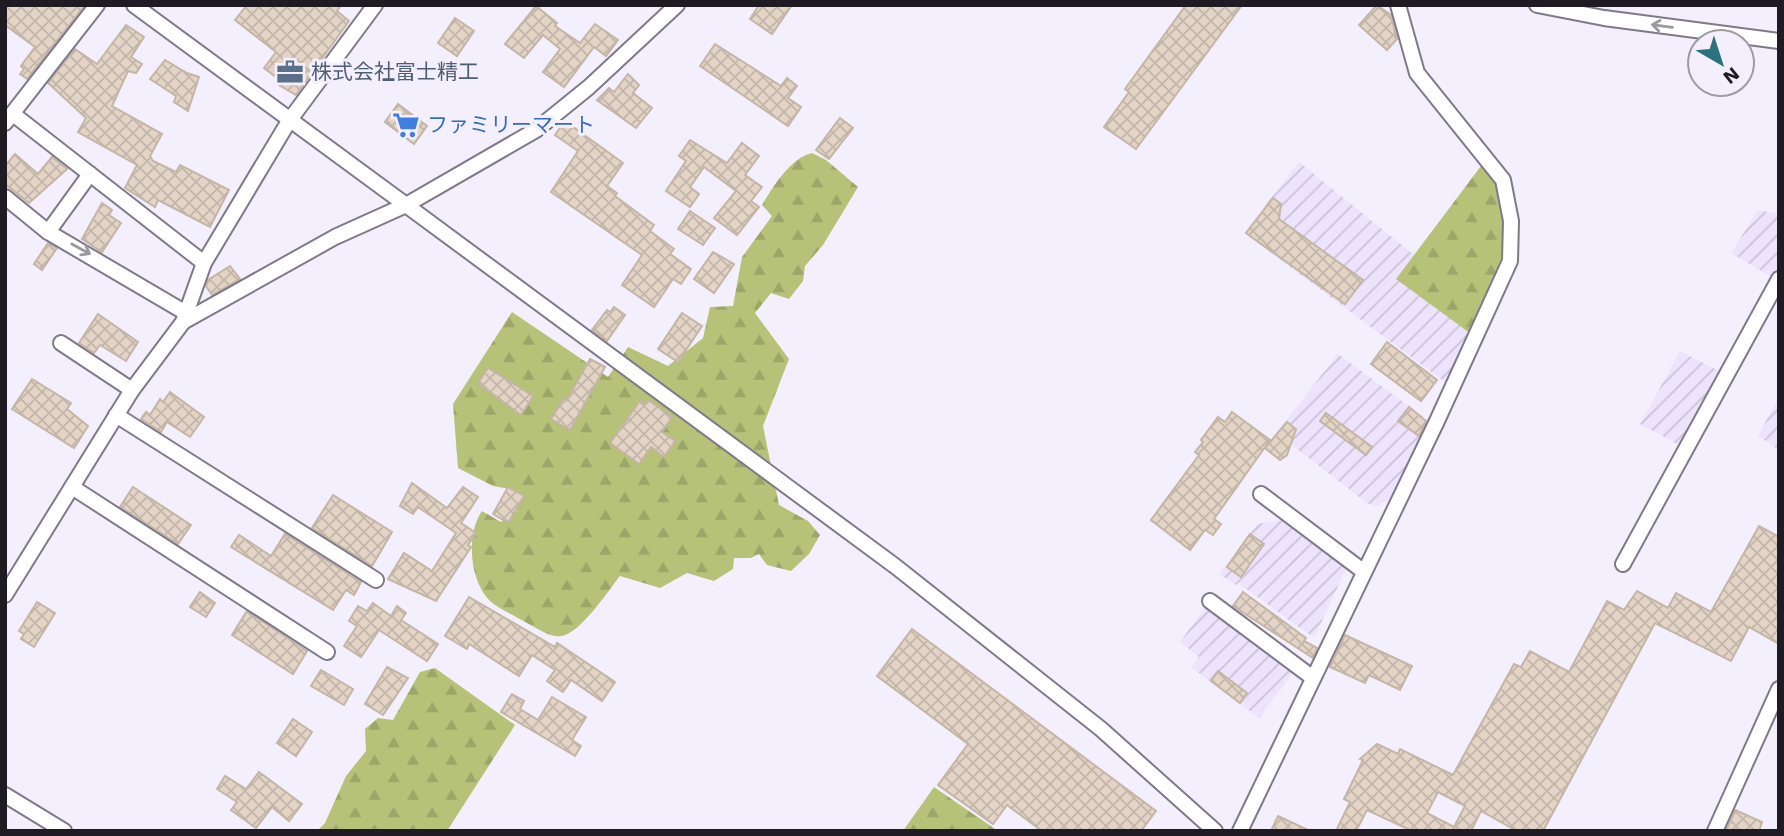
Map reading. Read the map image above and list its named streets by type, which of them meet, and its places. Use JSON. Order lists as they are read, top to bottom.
{
  "places": {
    "office": ["株式会社富士精工"],
    "supermarket": ["ファミリーマート"]
  },
  "north": "bottom right"
}
